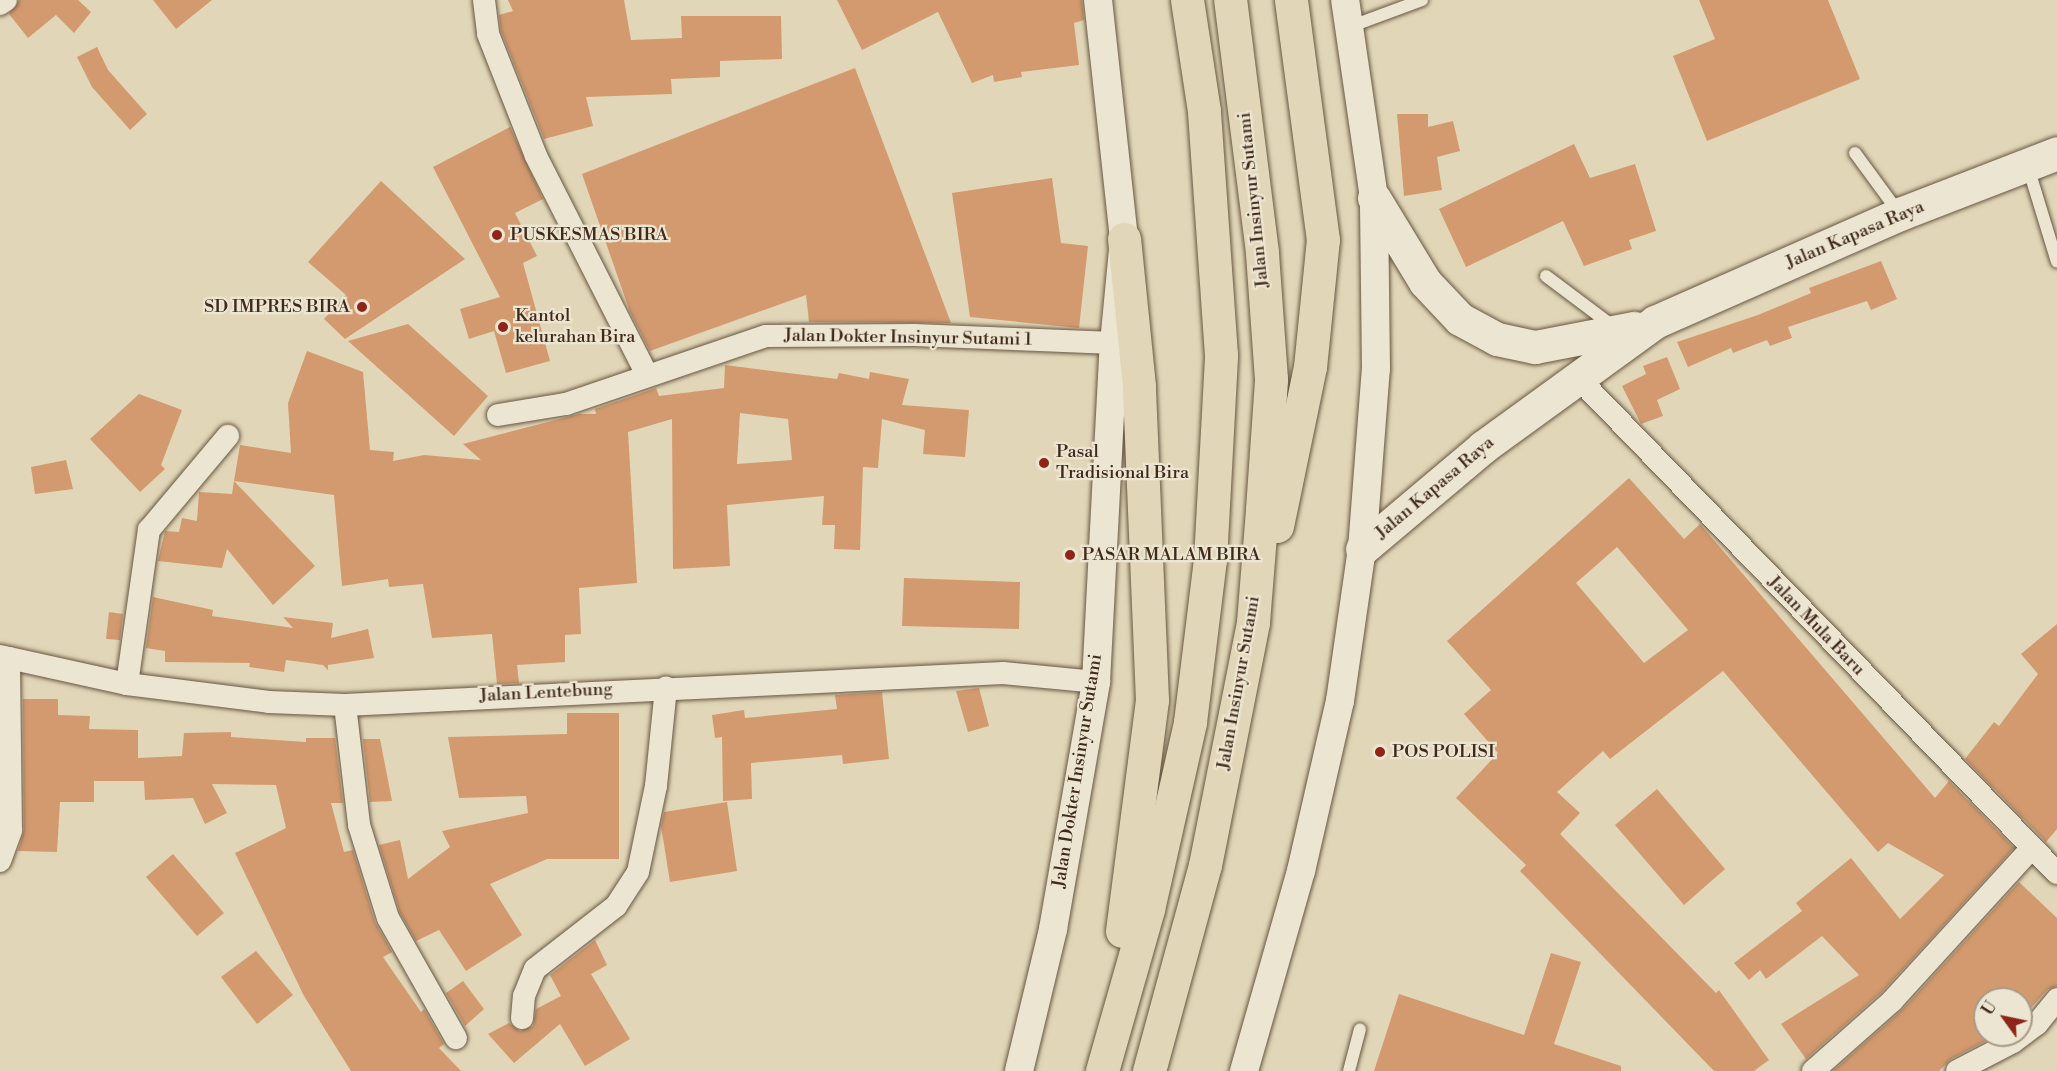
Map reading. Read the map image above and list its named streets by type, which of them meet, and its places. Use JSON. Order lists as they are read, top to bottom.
{
  "streets": {
    "highway": ["Jalan Insinyur Sutami"],
    "main road": ["Jalan Kapasa Raya"],
    "street": [
      "Jalan Dokter Insinyur Sutami 1",
      "Jalan Mula Baru",
      "Jalan Lentebung",
      "Jalan Dokter Insinyur Sutami"
    ]
  },
  "crossings": [
    ["Jalan Kapasa Raya", "Jalan Mula Baru"],
    ["Jalan Dokter Insinyur Sutami 1", "Jalan Dokter Insinyur Sutami"],
    ["Jalan Lentebung", "Jalan Dokter Insinyur Sutami"]
  ],
  "places": [
    "PUSKESMAS BIRA",
    "SD IMPRES BIRA",
    "Kantol kelurahan Bira",
    "Pasal Tradisional Bira",
    "PASAR MALAM BIRA",
    "POS POLISI"
  ],
  "north": "top left"
}
